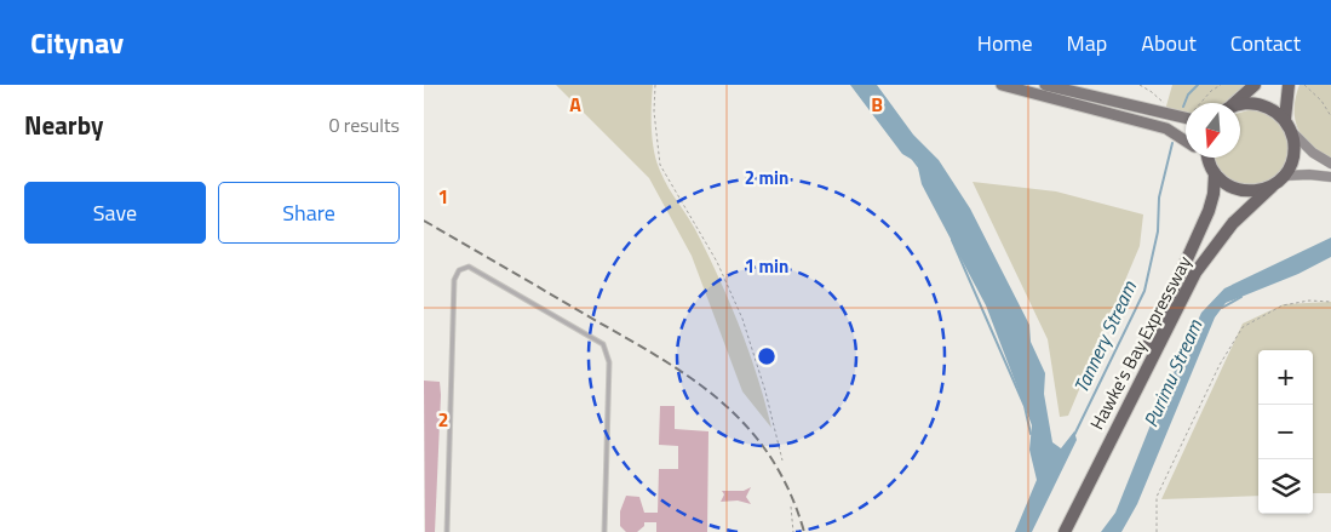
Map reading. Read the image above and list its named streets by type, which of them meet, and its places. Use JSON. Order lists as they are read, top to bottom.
{
  "streets": {
    "highway": ["Hawke's Bay Expressway"]
  },
  "water": ["Tannery Stream", "Purimu Stream"],
  "north": "bottom",
  "page": {
    "header": "Citynav",
    "nav": [
      "Home",
      "Map",
      "About",
      "Contact"
    ],
    "heading": ["Nearby", "0 results"],
    "buttons": ["Save", "Share"],
    "map_buttons": ["+", "−"]
  },
  "grid": {
    "columns": ["A", "B"],
    "rows": ["1", "2"]
  },
  "rings": ["2 min", "1 min"]
}
